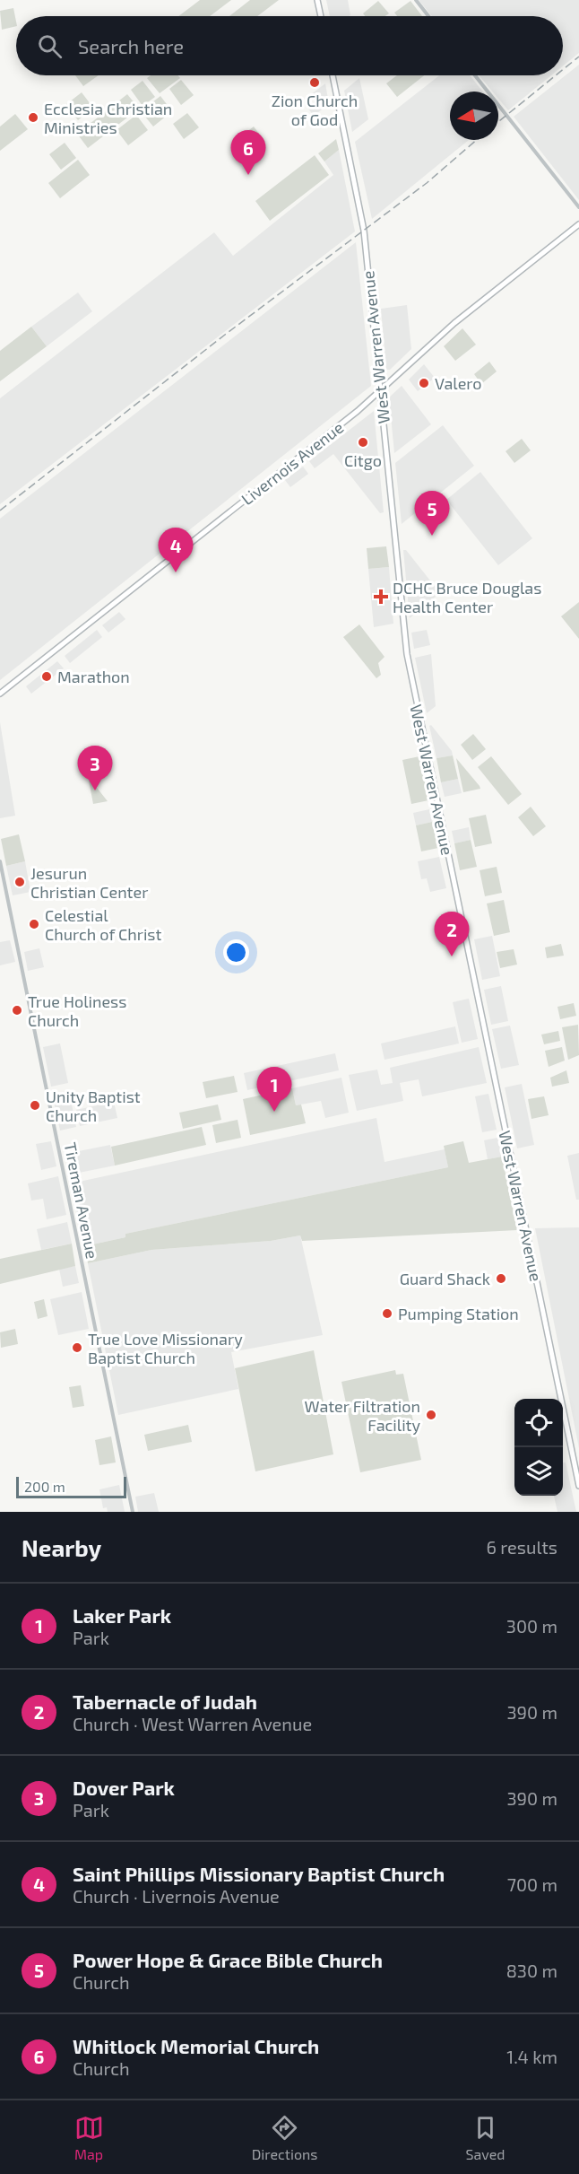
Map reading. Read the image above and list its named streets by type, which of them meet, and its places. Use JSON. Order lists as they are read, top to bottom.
{
  "streets": {
    "main road": ["West Warren Avenue", "Livernois Avenue"],
    "street": ["Tireman Avenue"]
  },
  "crossings": [
    ["West Warren Avenue", "Livernois Avenue"]
  ],
  "places": {
    "other": [
      "Zion Church of God",
      "Ecclesia Christian Ministries",
      "Valero",
      "Citgo",
      "Marathon",
      "Jesurun Christian Center",
      "Celestial Church of Christ",
      "True Holiness Church",
      "Unity Baptist Church",
      "Guard Shack",
      "Pumping Station",
      "True Love Missionary Baptist Church",
      "Water Filtration Facility"
    ],
    "health": ["DCHC Bruce Douglas Health Center"]
  },
  "scale_bar": "200 m",
  "north": "left",
  "page": {
    "search": "Search here",
    "pins": [
      "6",
      "5",
      "4",
      "3",
      "2",
      "1"
    ],
    "scale": "200 m",
    "heading": ["Nearby", "6 results"],
    "list": [
      {
        "mark": "1",
        "name": "Laker Park",
        "note": "Park",
        "value": "300 m"
      },
      {
        "mark": "2",
        "name": "Tabernacle of Judah",
        "note": "Church · West Warren Avenue",
        "value": "390 m"
      },
      {
        "mark": "3",
        "name": "Dover Park",
        "note": "Park",
        "value": "390 m"
      },
      {
        "mark": "4",
        "name": "Saint Phillips Missionary Baptist Church",
        "note": "Church · Livernois Avenue",
        "value": "700 m"
      },
      {
        "mark": "5",
        "name": "Power Hope & Grace Bible Church",
        "note": "Church",
        "value": "830 m"
      },
      {
        "mark": "6",
        "name": "Whitlock Memorial Church",
        "note": "Church",
        "value": "1.4 km"
      }
    ],
    "nav": ["Map", "Directions", "Saved"]
  }
}
